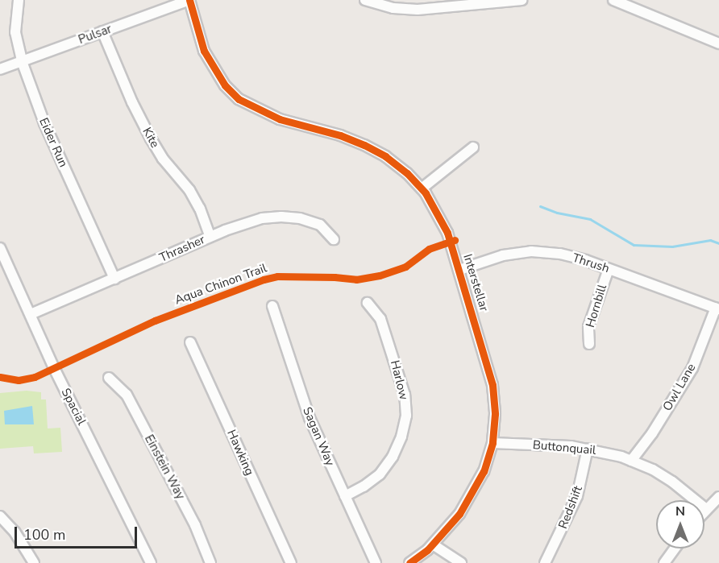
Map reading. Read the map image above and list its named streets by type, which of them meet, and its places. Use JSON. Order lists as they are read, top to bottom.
{
  "streets": {
    "street": [
      "Pulsar",
      "Kite",
      "Eider Run",
      "Thrasher",
      "Thrush",
      "Interstellar",
      "Hornbill",
      "Harlow",
      "Owl Lane",
      "Spacial",
      "Sagan Way",
      "Buttonquail",
      "Hawking",
      "Einstein Way",
      "Redshift"
    ],
    "cycle path": ["Aqua Chinon Trail"]
  },
  "crossings": [
    ["Pulsar", "Kite"],
    ["Pulsar", "Eider Run"],
    ["Pulsar", "Interstellar"],
    ["Kite", "Thrasher"],
    ["Eider Run", "Thrasher"],
    ["Thrasher", "Spacial"],
    ["Thrush", "Interstellar"],
    ["Thrush", "Hornbill"],
    ["Thrush", "Owl Lane"],
    ["Interstellar", "Buttonquail"],
    ["Harlow", "Sagan Way"],
    ["Owl Lane", "Buttonquail"],
    ["Buttonquail", "Redshift"]
  ],
  "scale_bar": "100 m",
  "north": "top"
}
